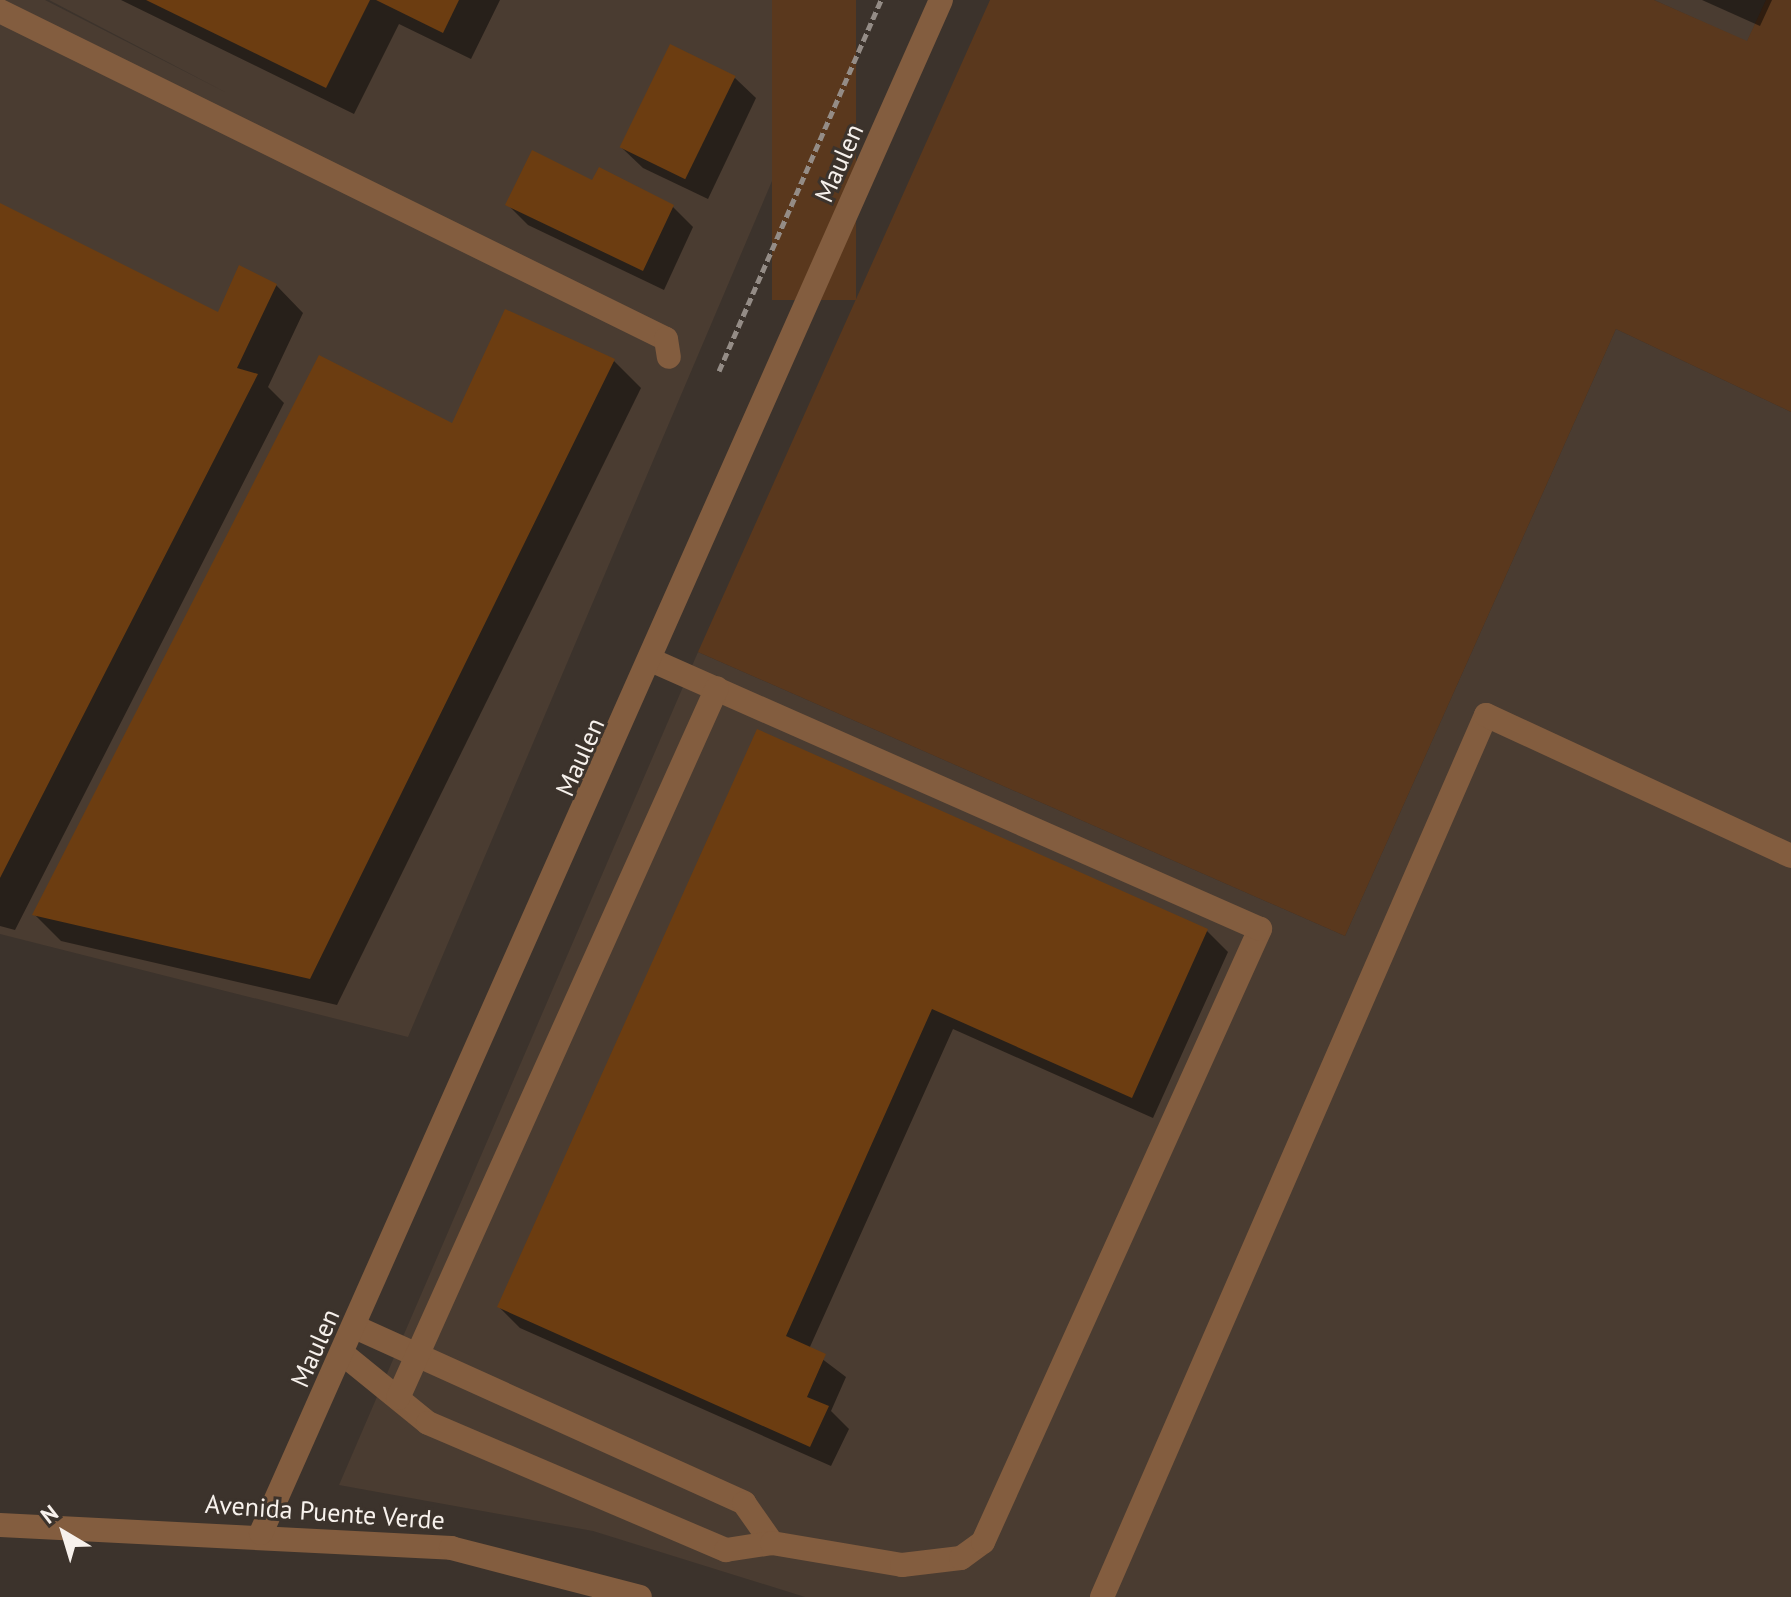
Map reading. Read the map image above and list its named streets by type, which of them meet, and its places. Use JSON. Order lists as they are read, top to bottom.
{
  "streets": {
    "street": ["Maulen", "Avenida Puente Verde"]
  },
  "crossings": [
    ["Maulen", "Avenida Puente Verde"]
  ],
  "north": "top left"
}
